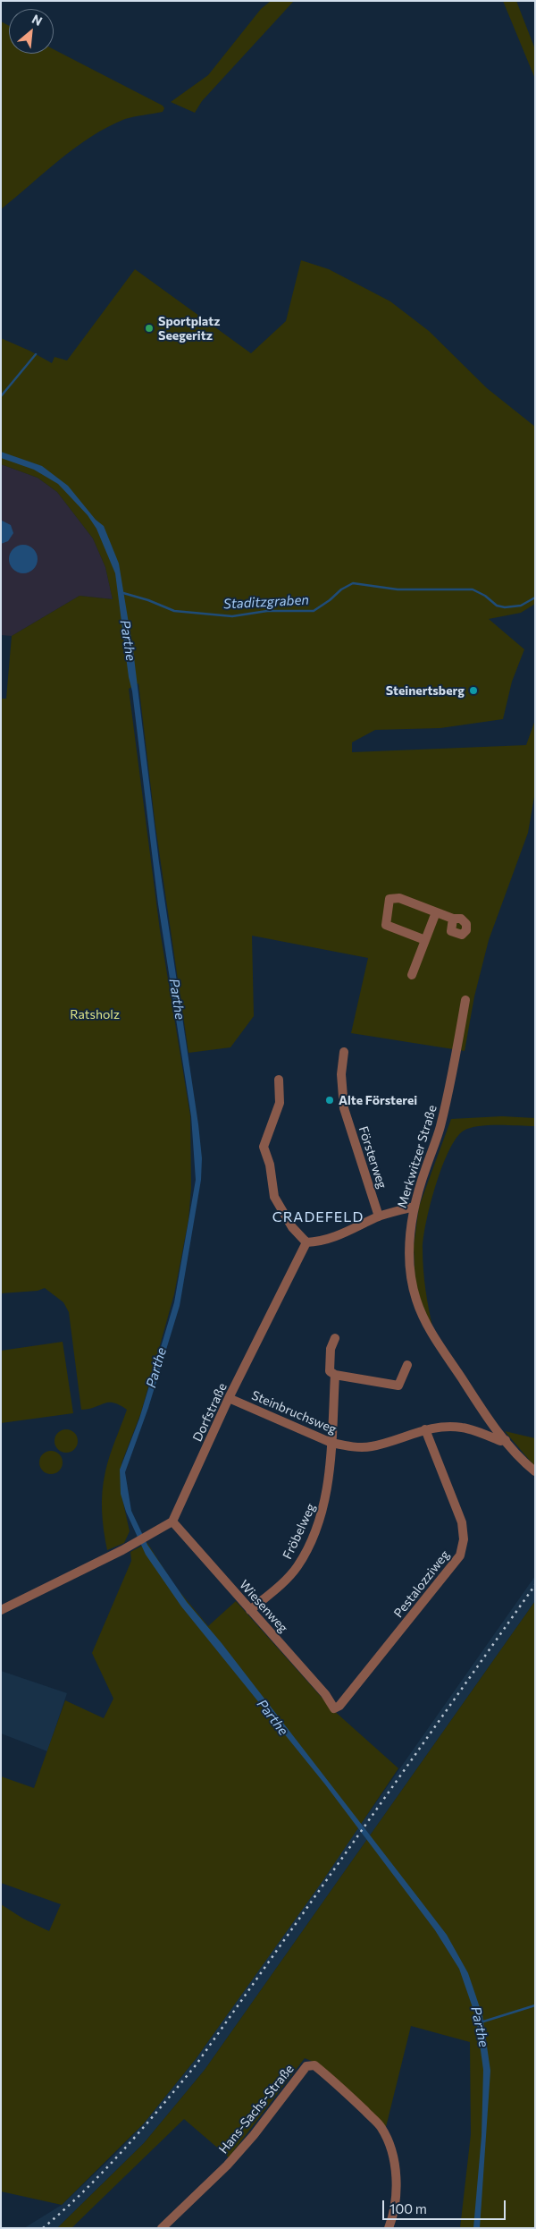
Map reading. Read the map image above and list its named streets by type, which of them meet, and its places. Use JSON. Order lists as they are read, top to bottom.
{
  "streets": {
    "street": [
      "Merkwitzer Straße",
      "Försterweg",
      "Dorfstraße",
      "Steinbruchsweg",
      "Fröbelweg",
      "Pestalozziweg",
      "Wiesenweg",
      "Hans-Sachs-Straße"
    ]
  },
  "crossings": [
    ["Merkwitzer Straße", "Steinbruchsweg"],
    ["Dorfstraße", "Steinbruchsweg"],
    ["Dorfstraße", "Wiesenweg"],
    ["Steinbruchsweg", "Fröbelweg"],
    ["Steinbruchsweg", "Pestalozziweg"],
    ["Fröbelweg", "Wiesenweg"],
    ["Pestalozziweg", "Wiesenweg"]
  ],
  "districts": ["CRADEFELD"],
  "water": ["Staditzgraben", "Parthe"],
  "parks": ["Ratsholz"],
  "places": ["Sportplatz Seegeritz", "Steinertsberg", "Alte Försterei"],
  "scale_bar": "100 m",
  "north": "top right"
}
